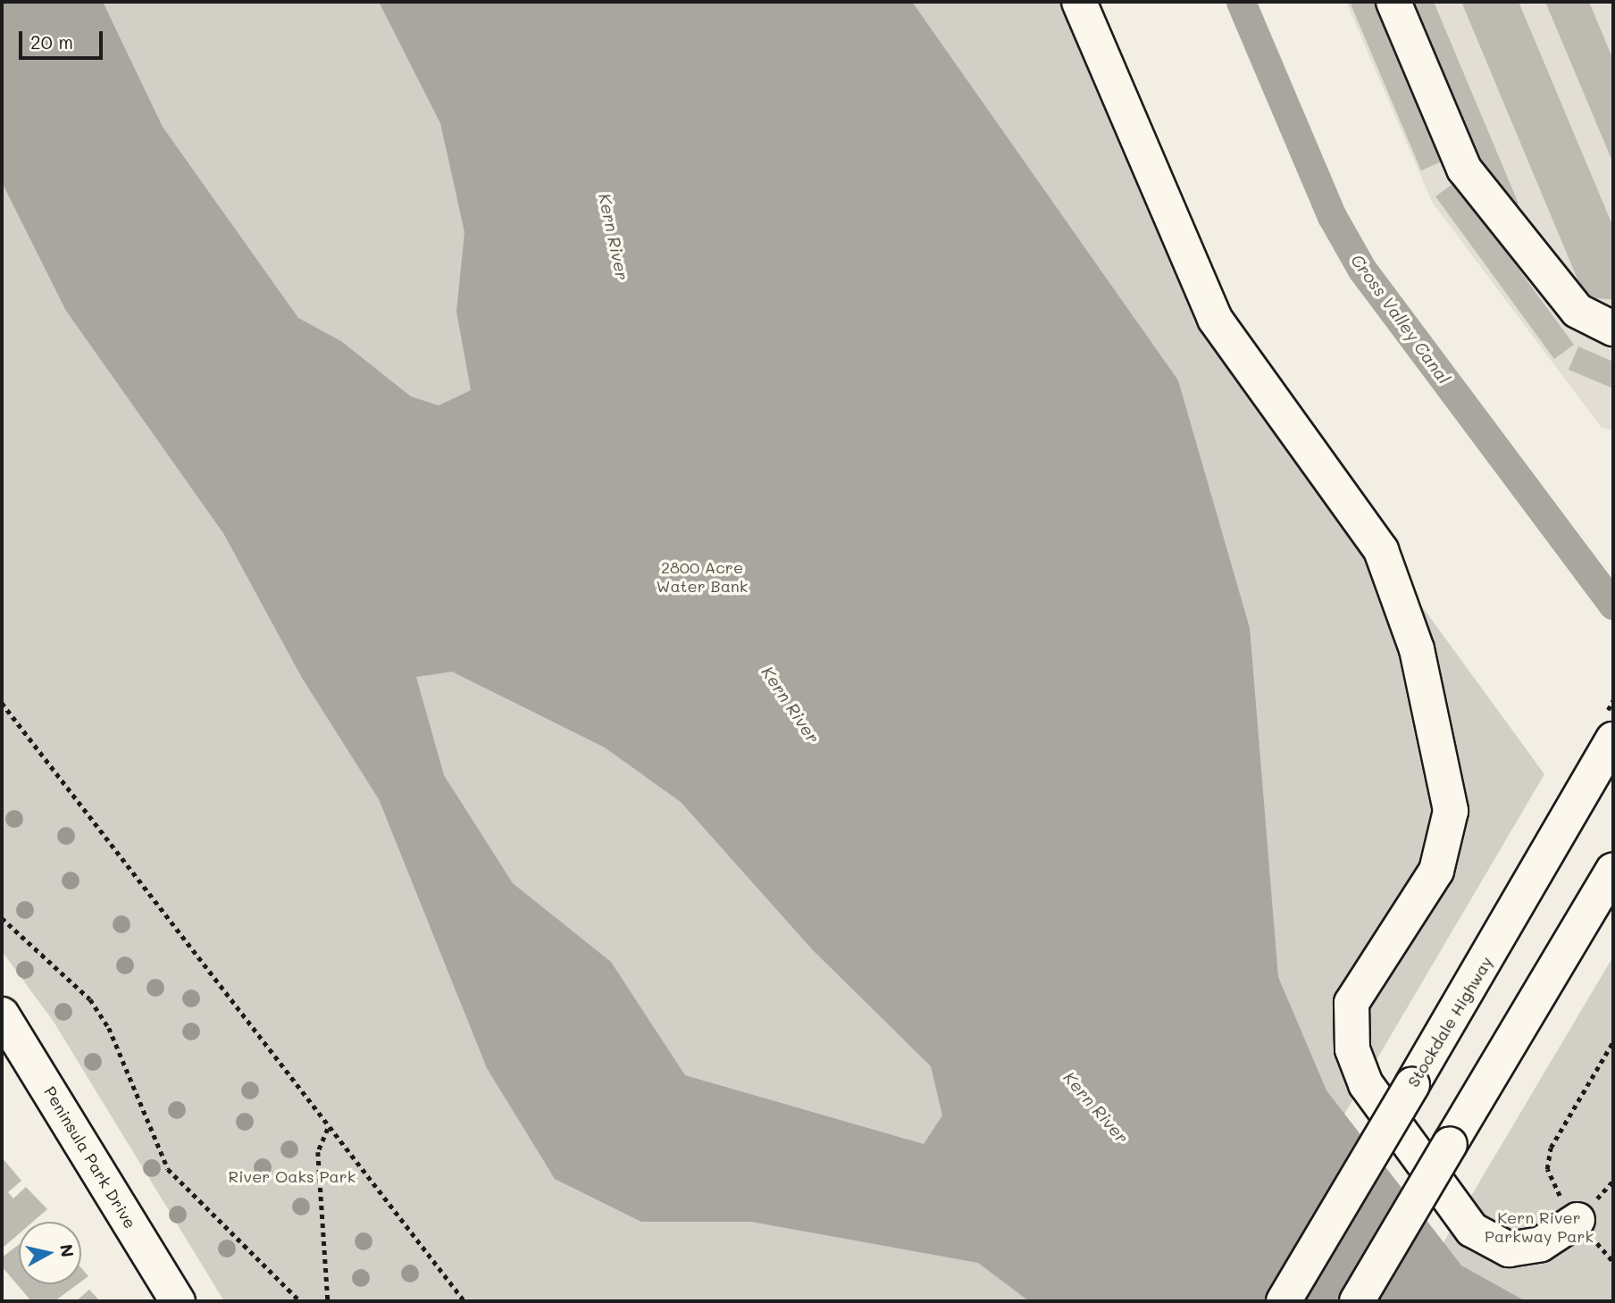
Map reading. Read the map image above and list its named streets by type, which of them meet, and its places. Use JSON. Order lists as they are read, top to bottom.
{
  "streets": {
    "main road": ["Stockdale Highway", "Peninsula Park Drive"]
  },
  "water": ["Kern River", "Cross Valley Canal"],
  "parks": ["2800 Acre Water Bank", "River Oaks Park", "Kern River Parkway Park"],
  "scale_bar": "20 m",
  "north": "right"
}
